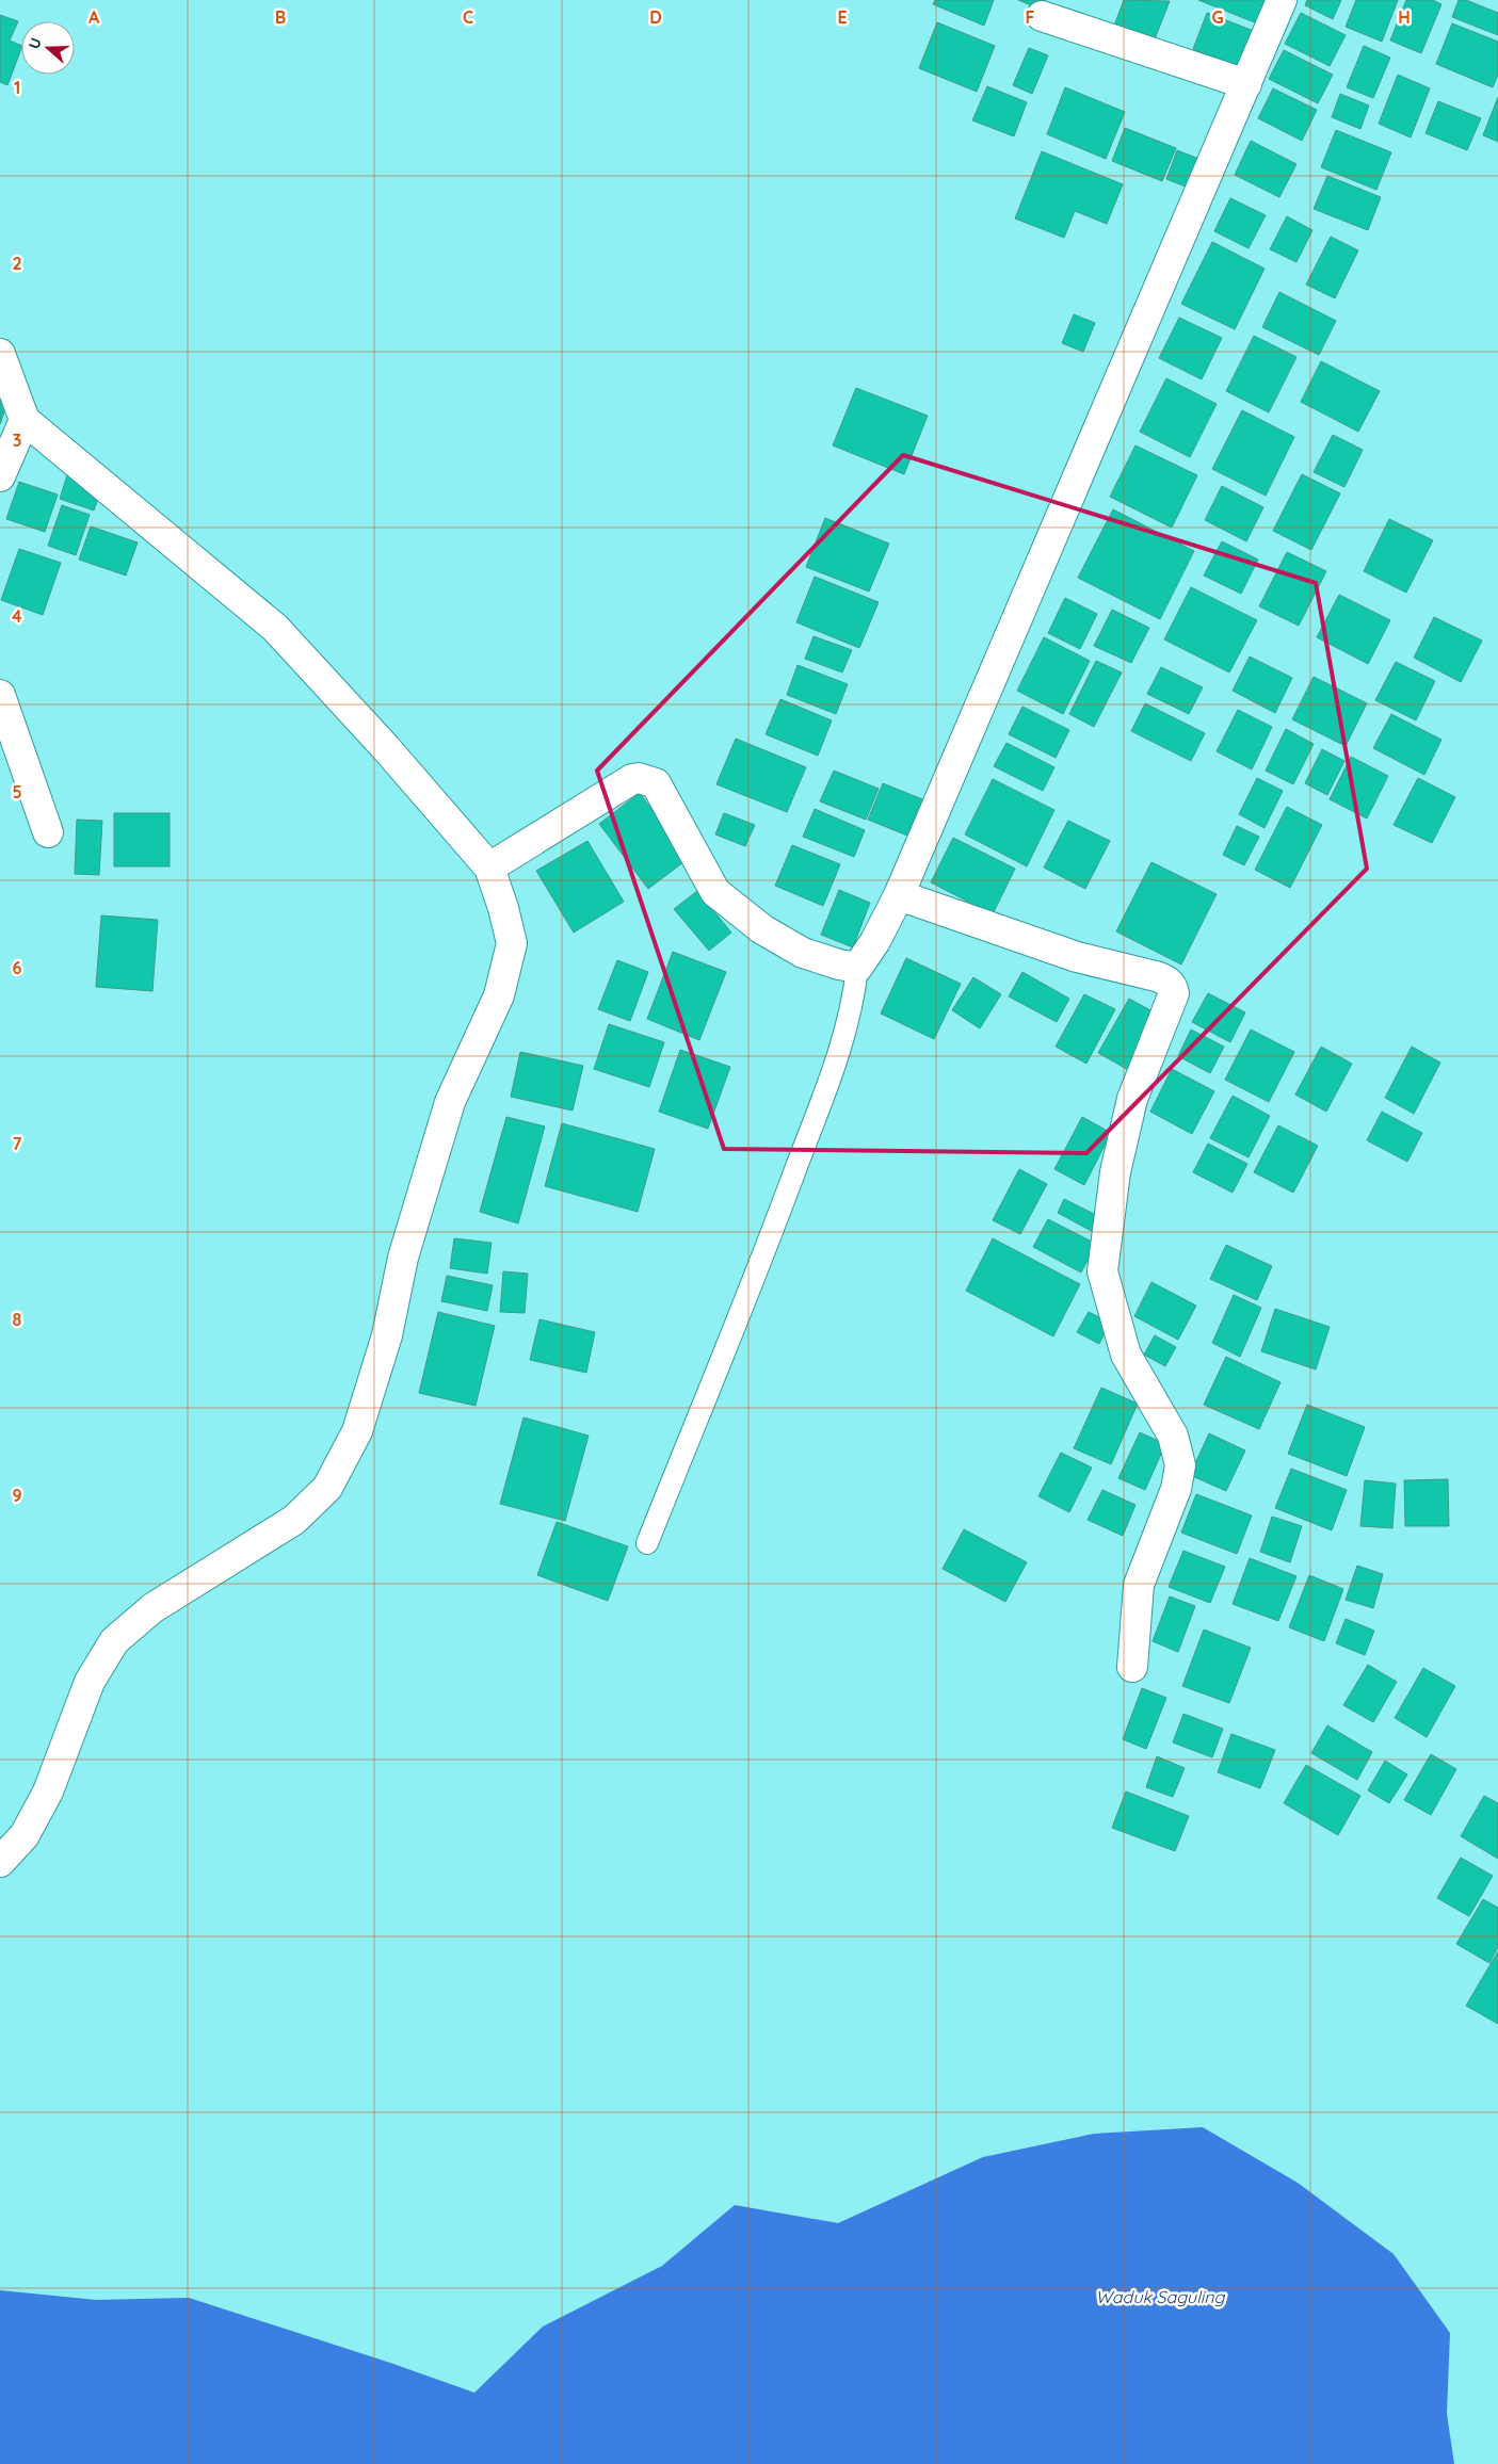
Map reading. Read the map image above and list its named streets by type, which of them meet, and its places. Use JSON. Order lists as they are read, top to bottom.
{
  "water": ["Waduk Saguling"],
  "north": "left",
  "grid": {
    "columns": [
      "A",
      "B",
      "C",
      "D",
      "E",
      "F",
      "G",
      "H"
    ],
    "rows": [
      "1",
      "2",
      "3",
      "4",
      "5",
      "6",
      "7",
      "8",
      "9"
    ]
  }
}
